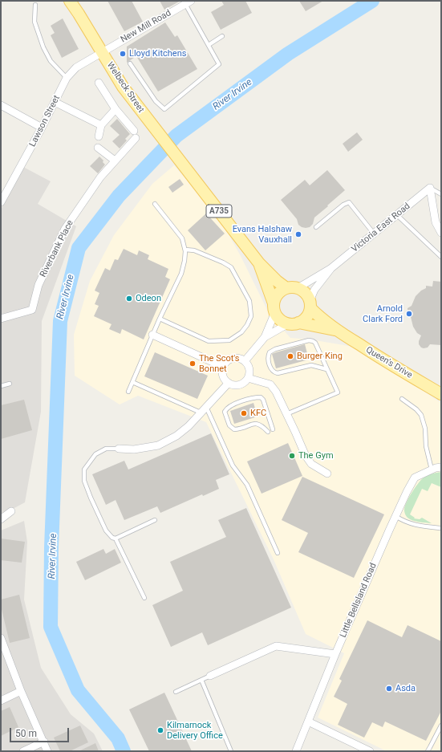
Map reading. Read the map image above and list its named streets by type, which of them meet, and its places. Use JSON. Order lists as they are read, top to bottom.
{
  "streets": {
    "main road": ["Welbeck Street", "A735", "Queen's Drive"],
    "street": [
      "New Mill Road",
      "Lawson Street",
      "Victoria East Road",
      "Riverbank Place",
      "Little Bellsland Road"
    ]
  },
  "crossings": [
    ["New Mill Road", "Welbeck Street"],
    ["New Mill Road", "Lawson Street"],
    ["New Mill Road", "A735"],
    ["Welbeck Street", "Lawson Street"],
    ["Welbeck Street", "A735"],
    ["Lawson Street", "A735"],
    ["A735", "Victoria East Road"],
    ["A735", "Queen's Drive"],
    ["Victoria East Road", "Queen's Drive"]
  ],
  "water": ["River Irvine"],
  "places": [
    "Lloyd Kitchens",
    "Evans Halshaw Vauxhall",
    "Odeon",
    "Arnold Clark Ford",
    "Burger King",
    "The Scot's Bonnet",
    "KFC",
    "The Gym",
    "Asda",
    "Kilmarnock Delivery Office"
  ],
  "scale_bar": "50 m"
}
